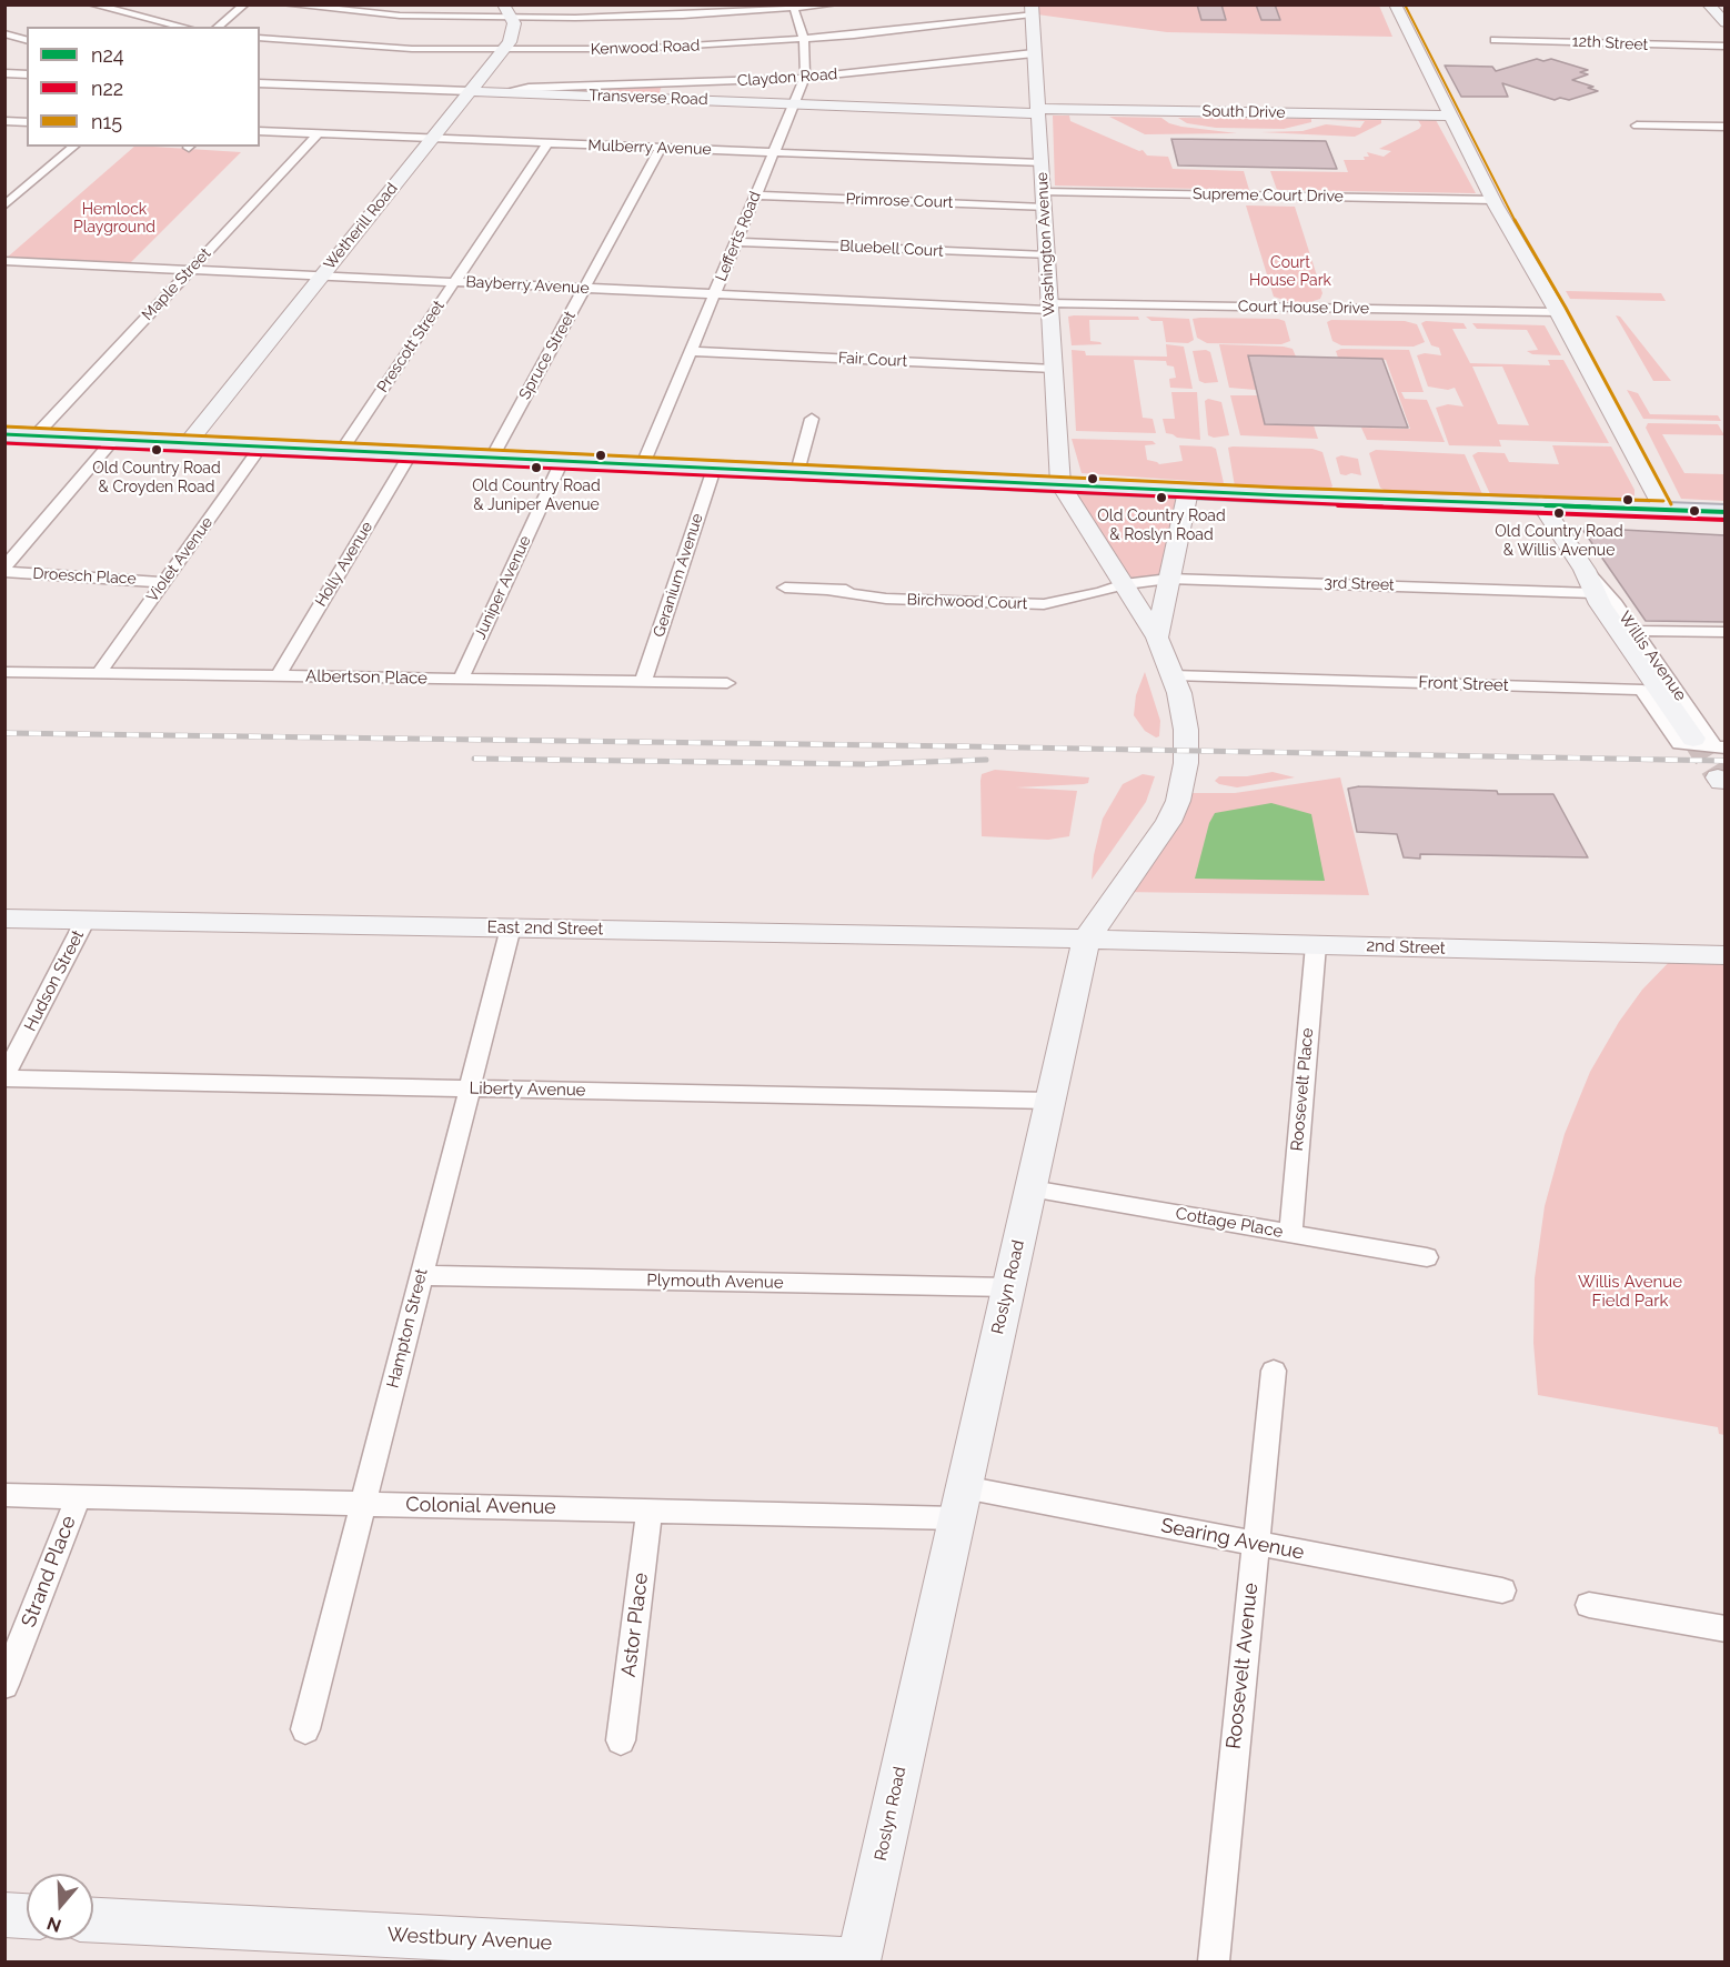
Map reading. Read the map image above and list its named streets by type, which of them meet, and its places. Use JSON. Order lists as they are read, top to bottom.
{
  "streets": {
    "street": [
      "12th Street",
      "Kenwood Road",
      "Claydon Road",
      "Transverse Road",
      "South Drive",
      "Mulberry Avenue",
      "Supreme Court Drive",
      "Primrose Court",
      "Wetherill Road",
      "Lefferts Road",
      "Washington Avenue",
      "Bluebell Court",
      "Maple Street",
      "Bayberry Avenue",
      "Court House Drive",
      "Prescott Street",
      "Spruce Street",
      "Fair Court",
      "Violet Avenue",
      "Holly Avenue",
      "Geranium Avenue",
      "Droesch Place",
      "3rd Street",
      "Juniper Avenue",
      "Birchwood Court",
      "Willis Avenue",
      "Albertson Place",
      "Front Street",
      "East 2nd Street",
      "2nd Street",
      "Hudson Street",
      "Liberty Avenue",
      "Roosevelt Place",
      "Cottage Place",
      "Plymouth Avenue",
      "Roslyn Road",
      "Hampton Street",
      "Colonial Avenue",
      "Searing Avenue",
      "Strand Place",
      "Astor Place",
      "Roosevelt Avenue",
      "Westbury Avenue"
    ]
  },
  "crossings": [
    ["Kenwood Road", "Wetherill Road"],
    ["Kenwood Road", "Lefferts Road"],
    ["Kenwood Road", "Washington Avenue"],
    ["Claydon Road", "Transverse Road"],
    ["Claydon Road", "Lefferts Road"],
    ["Claydon Road", "Washington Avenue"],
    ["Transverse Road", "South Drive"],
    ["Transverse Road", "Wetherill Road"],
    ["Transverse Road", "Lefferts Road"],
    ["Transverse Road", "Washington Avenue"],
    ["South Drive", "Washington Avenue"],
    ["Mulberry Avenue", "Wetherill Road"],
    ["Mulberry Avenue", "Lefferts Road"],
    ["Mulberry Avenue", "Washington Avenue"],
    ["Mulberry Avenue", "Maple Street"],
    ["Mulberry Avenue", "Prescott Street"],
    ["Mulberry Avenue", "Spruce Street"],
    ["Supreme Court Drive", "Primrose Court"],
    ["Supreme Court Drive", "Washington Avenue"],
    ["Primrose Court", "Lefferts Road"],
    ["Primrose Court", "Washington Avenue"],
    ["Wetherill Road", "Bayberry Avenue"],
    ["Lefferts Road", "Bluebell Court"],
    ["Lefferts Road", "Bayberry Avenue"],
    ["Lefferts Road", "Fair Court"],
    ["Washington Avenue", "Bluebell Court"],
    ["Washington Avenue", "Bayberry Avenue"],
    ["Washington Avenue", "Court House Drive"],
    ["Washington Avenue", "Fair Court"],
    ["Washington Avenue", "Roslyn Road"],
    ["Maple Street", "Bayberry Avenue"],
    ["Bayberry Avenue", "Court House Drive"],
    ["Bayberry Avenue", "Prescott Street"],
    ["Bayberry Avenue", "Spruce Street"],
    ["Violet Avenue", "Droesch Place"],
    ["Violet Avenue", "Albertson Place"],
    ["Holly Avenue", "Albertson Place"],
    ["Geranium Avenue", "Albertson Place"],
    ["3rd Street", "Birchwood Court"],
    ["3rd Street", "Willis Avenue"],
    ["3rd Street", "Roslyn Road"],
    ["Juniper Avenue", "Albertson Place"],
    ["Birchwood Court", "Roslyn Road"],
    ["Willis Avenue", "Front Street"],
    ["Front Street", "Roslyn Road"],
    ["East 2nd Street", "2nd Street"],
    ["East 2nd Street", "Hudson Street"],
    ["East 2nd Street", "Roslyn Road"],
    ["East 2nd Street", "Hampton Street"],
    ["2nd Street", "Roosevelt Place"],
    ["2nd Street", "Roslyn Road"],
    ["Hudson Street", "Liberty Avenue"],
    ["Liberty Avenue", "Roslyn Road"],
    ["Liberty Avenue", "Hampton Street"],
    ["Roosevelt Place", "Cottage Place"],
    ["Cottage Place", "Roslyn Road"],
    ["Plymouth Avenue", "Roslyn Road"],
    ["Plymouth Avenue", "Hampton Street"],
    ["Roslyn Road", "Colonial Avenue"],
    ["Roslyn Road", "Searing Avenue"],
    ["Roslyn Road", "Westbury Avenue"],
    ["Hampton Street", "Colonial Avenue"],
    ["Colonial Avenue", "Searing Avenue"],
    ["Colonial Avenue", "Strand Place"],
    ["Colonial Avenue", "Astor Place"],
    ["Searing Avenue", "Roosevelt Avenue"]
  ],
  "parks": ["Hemlock Playground", "Court House Park", "Willis Avenue Field Park"],
  "places": [
    "Old Country Road & Croyden Road",
    "Old Country Road & Juniper Avenue",
    "Old Country Road & Roslyn Road",
    "Old Country Road & Willis Avenue"
  ],
  "lines": ["transit line n15", "transit line n24", "transit line n22"],
  "legend": ["n24", "n22", "n15"],
  "north": "bottom"
}
